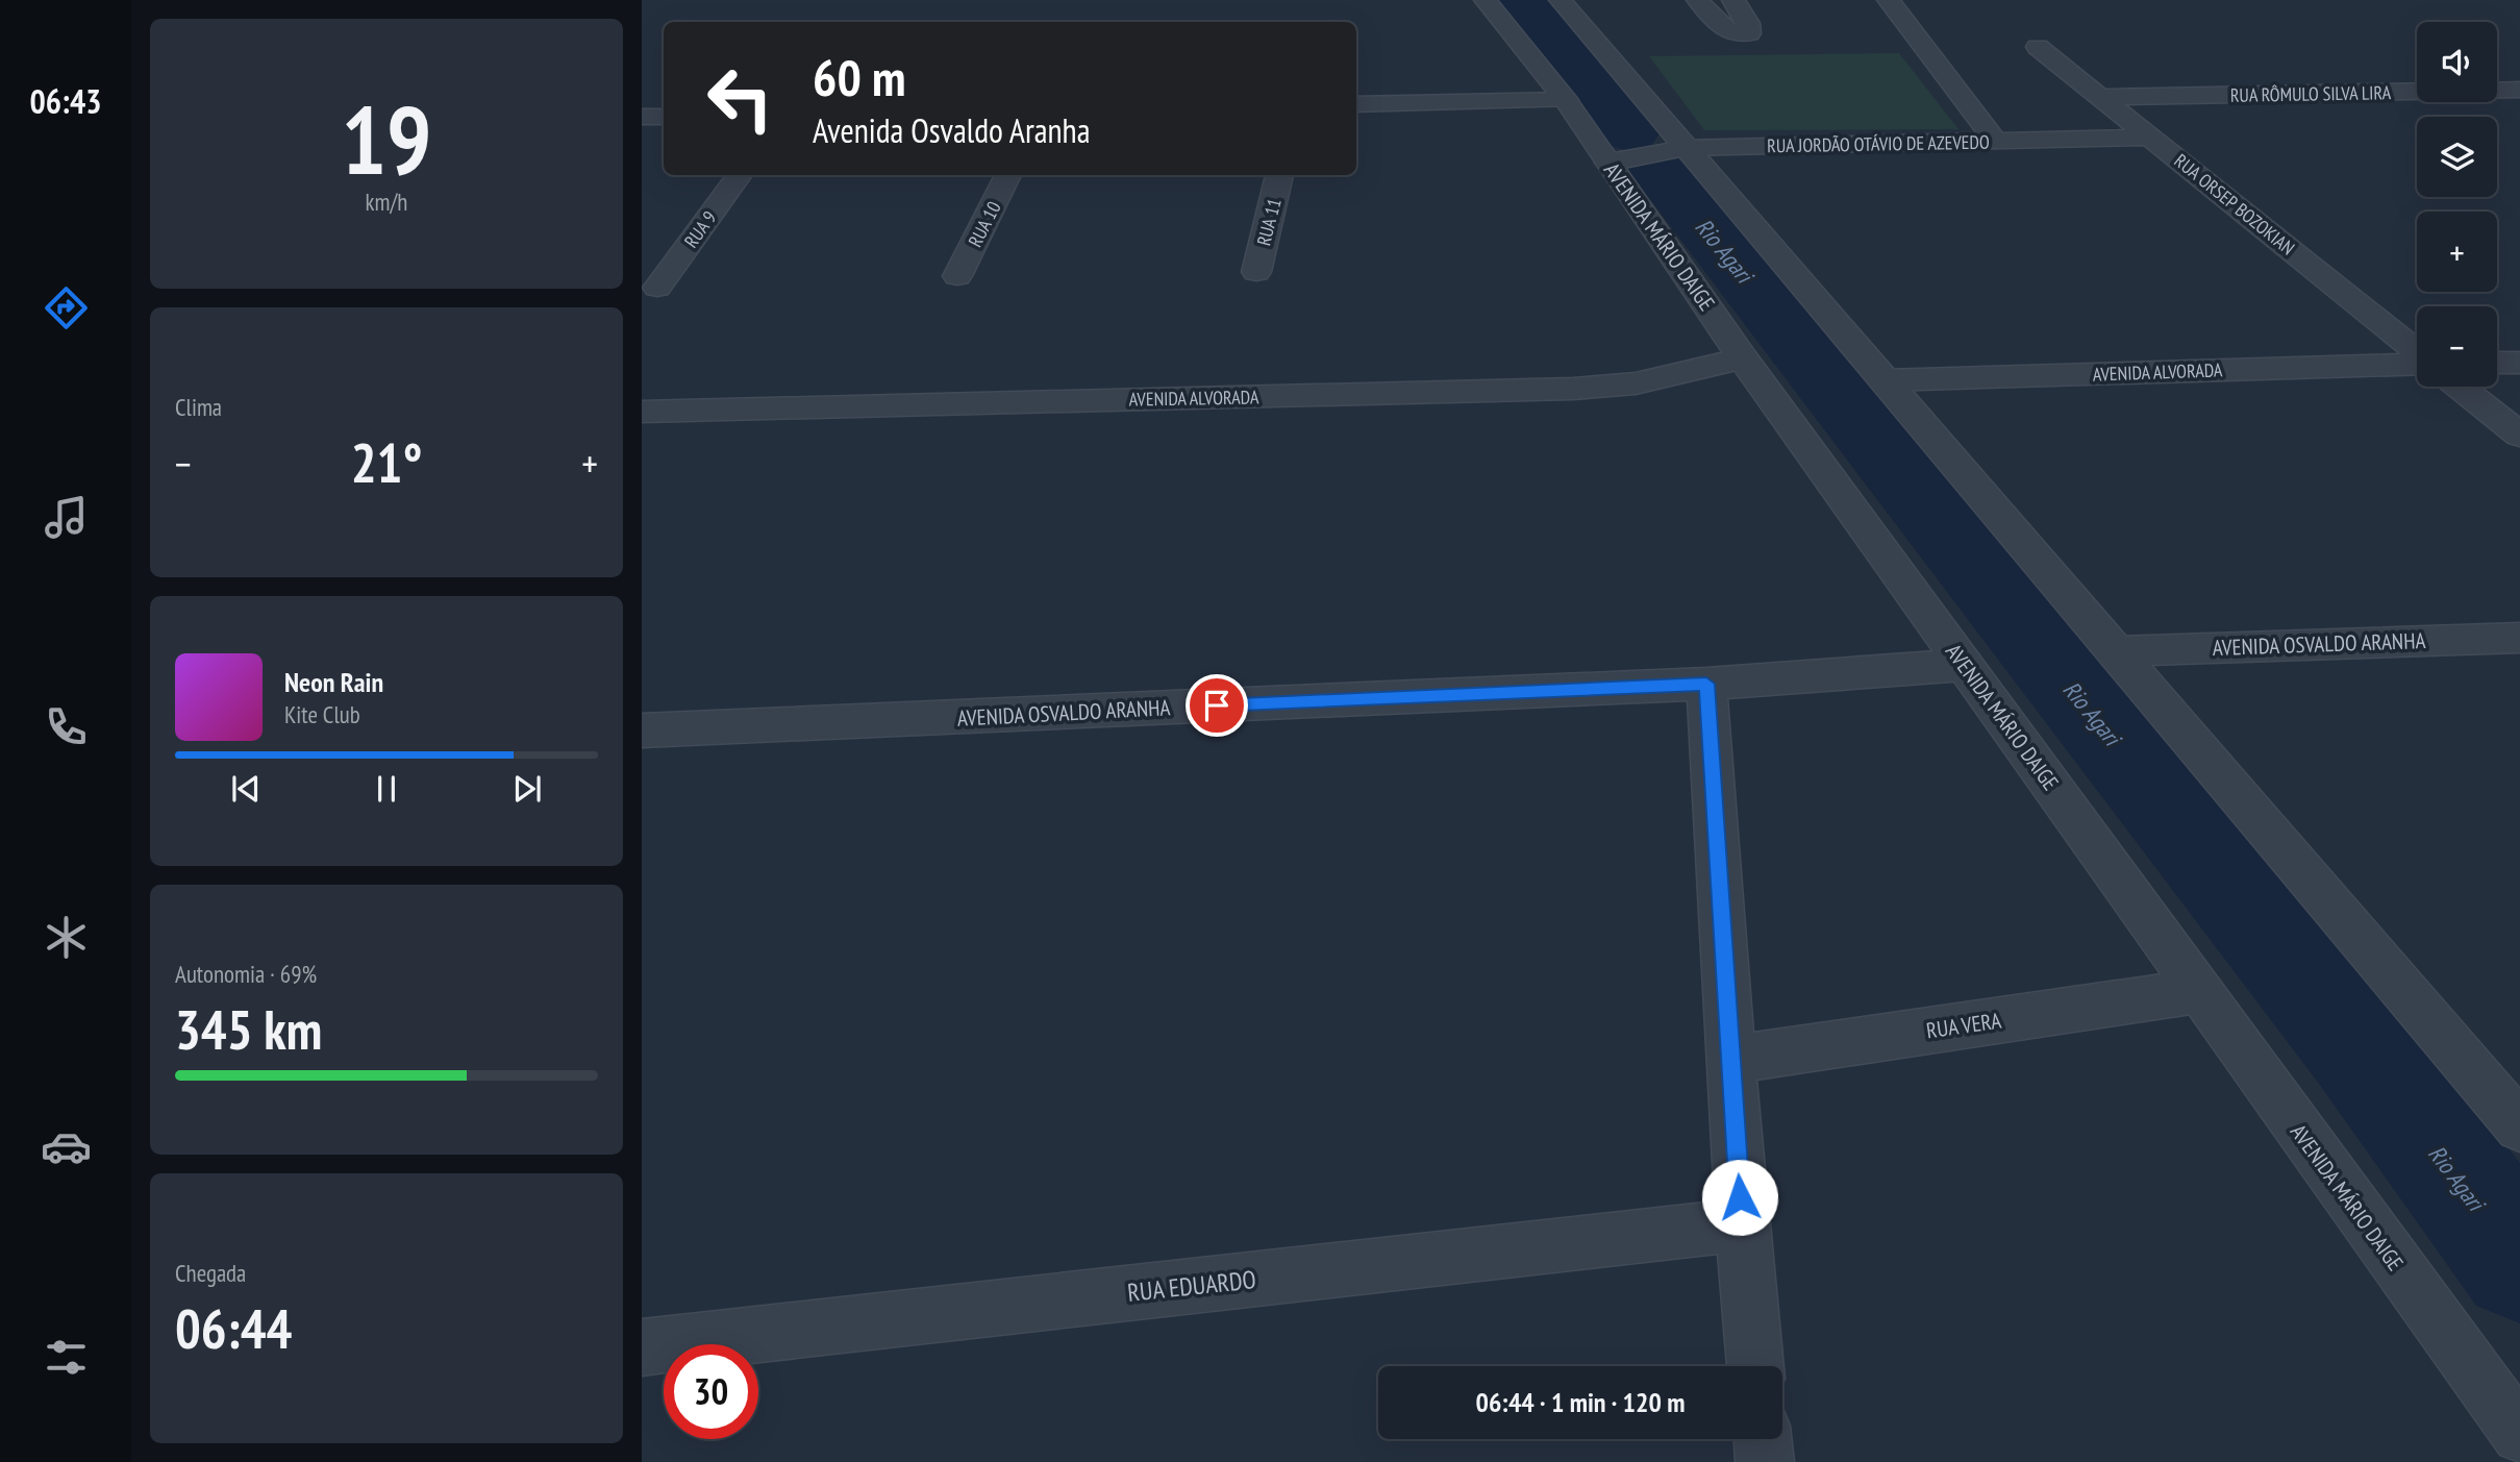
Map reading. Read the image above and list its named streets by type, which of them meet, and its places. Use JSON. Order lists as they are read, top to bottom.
{
  "streets": {
    "street": [
      "RUA RÔMULO SILVA LIRA",
      "RUA JORDÃO OTÁVIO DE AZEVEDO",
      "RUA ORSEP BOZOKIAN",
      "RUA 11",
      "RUA 10",
      "RUA 9",
      "AVENIDA MÁRIO DAIGE",
      "AVENIDA ALVORADA",
      "AVENIDA OSVALDO ARANHA",
      "RUA VERA",
      "RUA EDUARDO"
    ]
  },
  "crossings": [
    ["RUA RÔMULO SILVA LIRA", "RUA ORSEP BOZOKIAN"],
    ["RUA JORDÃO OTÁVIO DE AZEVEDO", "RUA ORSEP BOZOKIAN"],
    ["RUA JORDÃO OTÁVIO DE AZEVEDO", "AVENIDA MÁRIO DAIGE"],
    ["AVENIDA MÁRIO DAIGE", "AVENIDA ALVORADA"],
    ["AVENIDA MÁRIO DAIGE", "AVENIDA OSVALDO ARANHA"],
    ["AVENIDA MÁRIO DAIGE", "RUA VERA"]
  ],
  "water": ["Rio Agari"],
  "page": {
    "tabs": "06:43",
    "tile": [
      ["19", "km/h"],
      "Clima",
      ["Autonomia · 69%", "345 km"],
      ["Chegada", "06:44"]
    ],
    "map_buttons": ["+", "−"],
    "turn": ["60 m", "Avenida Osvaldo Aranha"],
    "heat": ["−", "21°", "+"],
    "song": ["Neon Rain", "Kite Club"],
    "limit": "30",
    "trip": "06:44 · 1 min · 120 m"
  }
}
